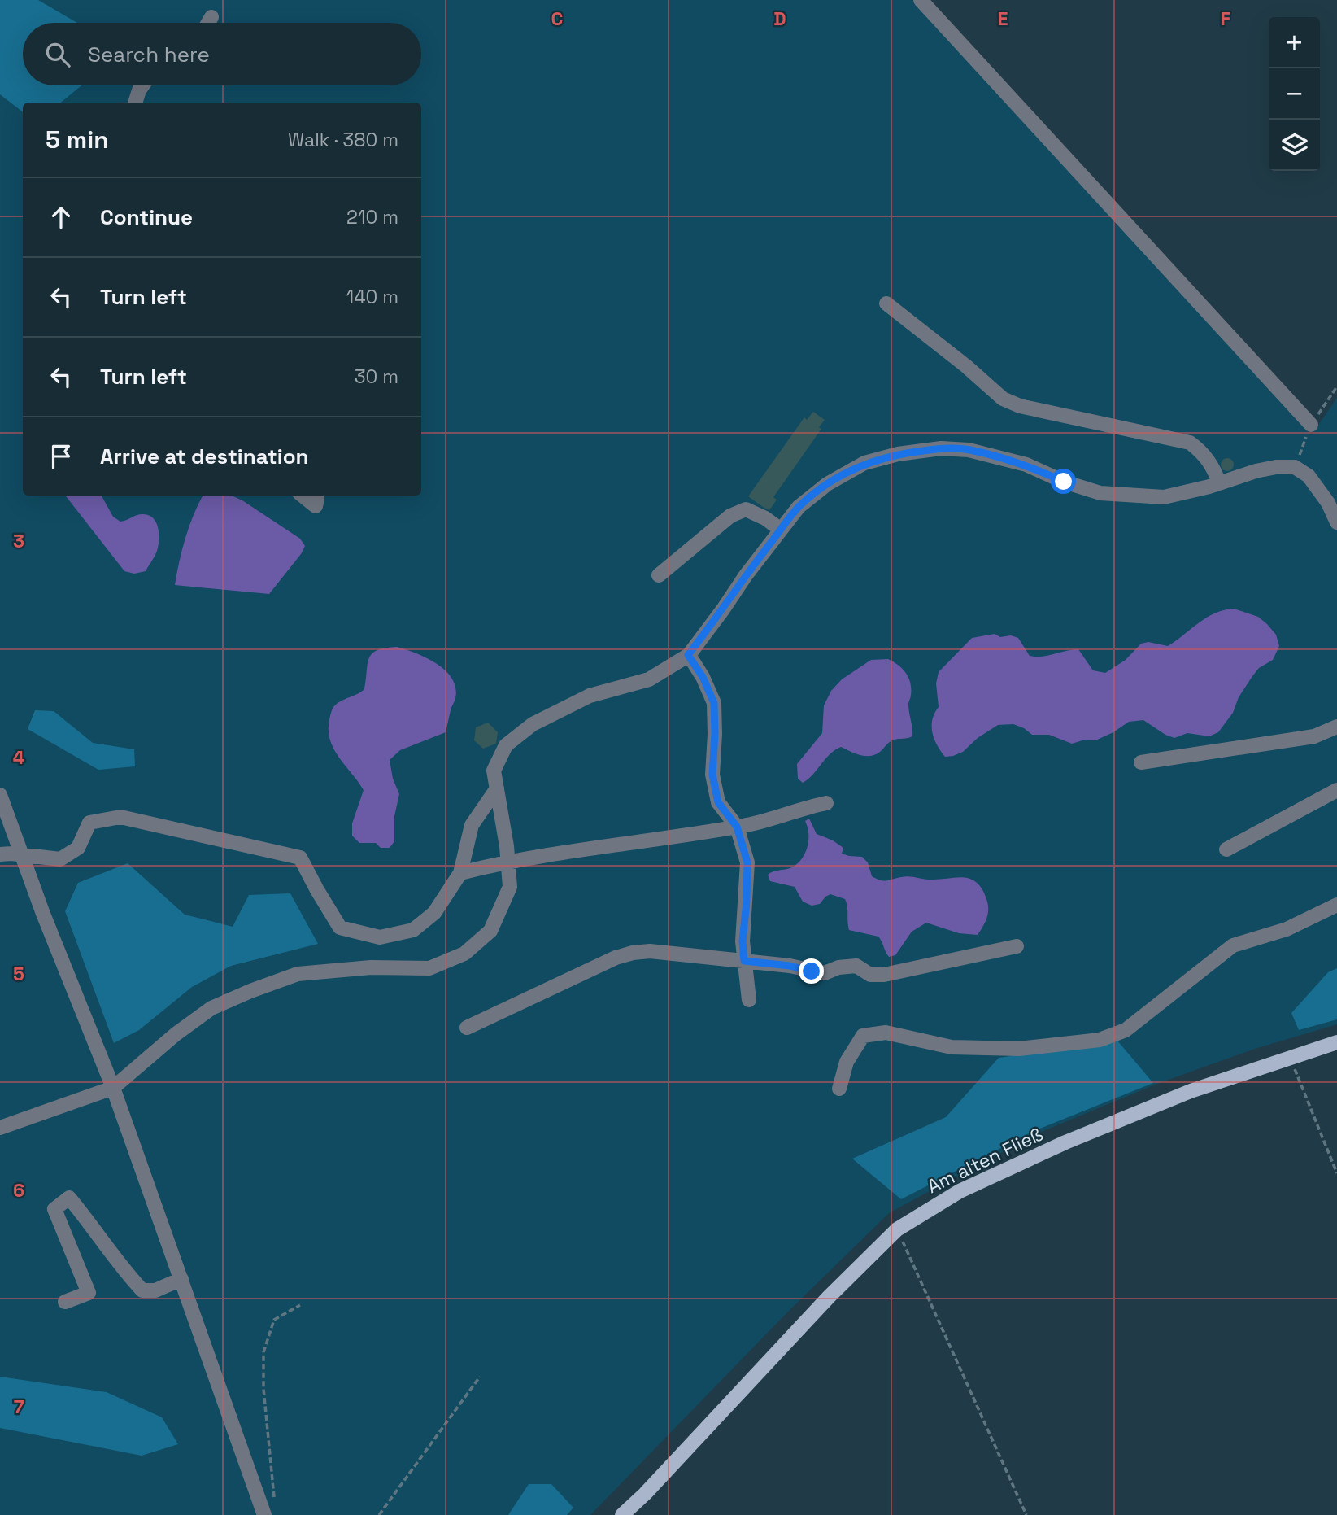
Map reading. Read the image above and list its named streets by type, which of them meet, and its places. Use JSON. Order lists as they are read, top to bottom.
{
  "streets": {
    "main road": ["Am alten Fließ"]
  },
  "page": {
    "map_buttons": ["+", "−"],
    "search": "Search here",
    "heading": ["5 min", "Walk · 380 m"],
    "list": [
      ["Continue", "210 m"],
      ["Turn left", "140 m"],
      ["Turn left", "30 m"],
      "Arrive at destination"
    ]
  },
  "grid": {
    "columns": [
      "C",
      "D",
      "E",
      "F"
    ],
    "rows": [
      "3",
      "4",
      "5",
      "6",
      "7"
    ]
  }
}
